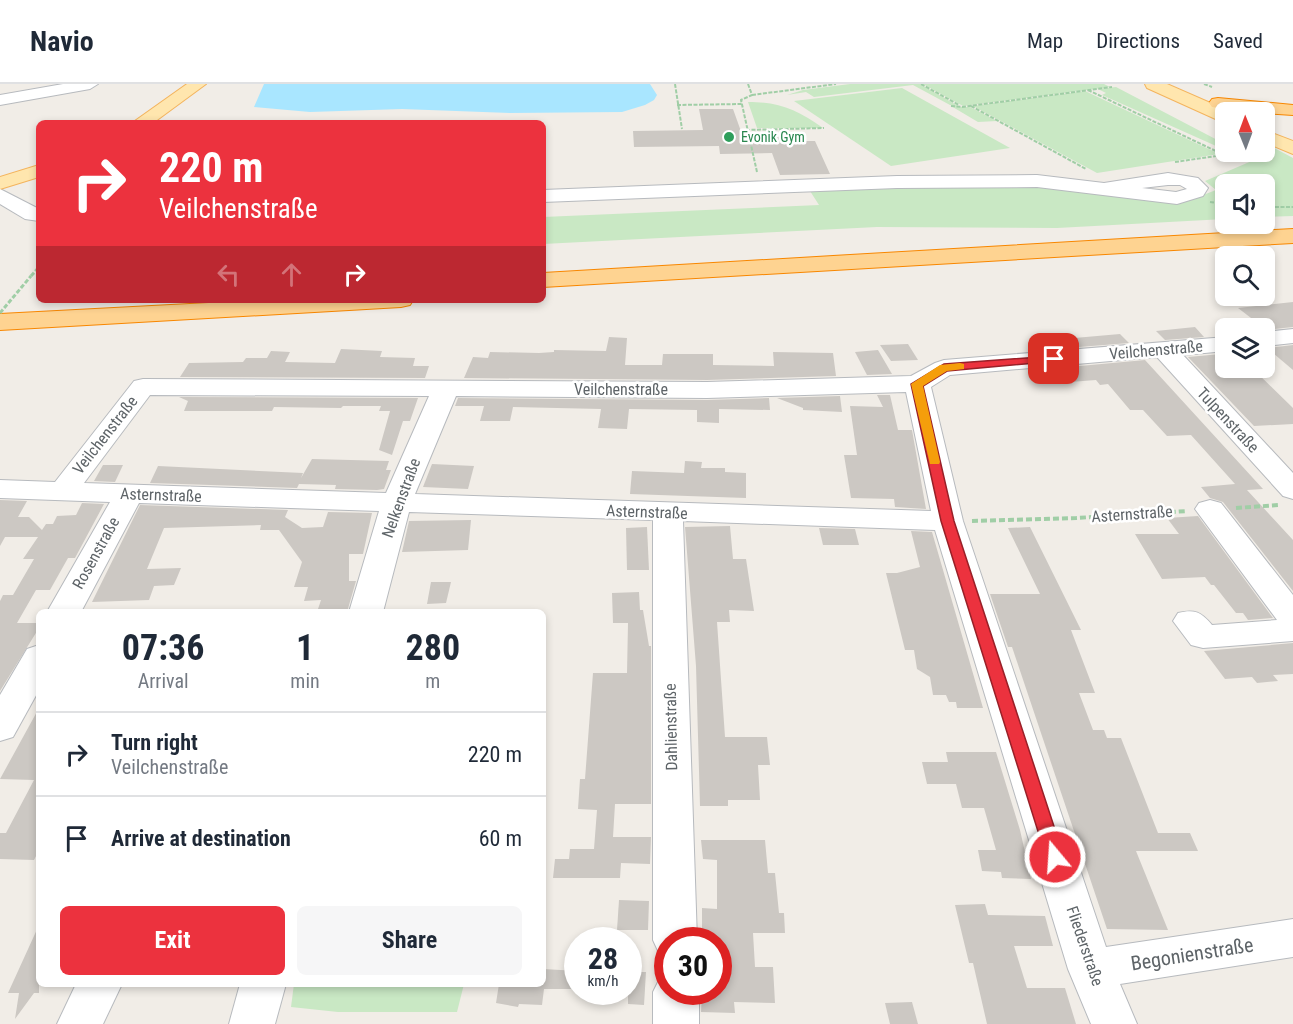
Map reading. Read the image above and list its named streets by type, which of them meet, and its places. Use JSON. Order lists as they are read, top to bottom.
{
  "streets": {
    "street": [
      "Veilchenstraße",
      "Tulpenstraße",
      "Asternstraße",
      "Nelkenstraße",
      "Rosenstraße",
      "Dahlienstraße",
      "Fliederstraße",
      "Begonienstraße"
    ]
  },
  "crossings": [
    ["Veilchenstraße", "Tulpenstraße"],
    ["Veilchenstraße", "Asternstraße"],
    ["Veilchenstraße", "Nelkenstraße"],
    ["Veilchenstraße", "Fliederstraße"],
    ["Tulpenstraße", "Asternstraße"],
    ["Asternstraße", "Nelkenstraße"],
    ["Asternstraße", "Rosenstraße"],
    ["Asternstraße", "Dahlienstraße"],
    ["Asternstraße", "Fliederstraße"],
    ["Fliederstraße", "Begonienstraße"]
  ],
  "places": ["Evonik Gym"],
  "north": "top",
  "page": {
    "header": "Navio",
    "nav": ["Map", "Directions", "Saved"],
    "turn": ["220 m", "Veilchenstraße"],
    "eta": [
      "07:36",
      "Arrival",
      "1",
      "min",
      "280",
      "m"
    ],
    "list": [
      {
        "name": "Turn right",
        "note": "Veilchenstraße",
        "value": "220 m"
      },
      {
        "name": "Arrive at destination",
        "value": "60 m"
      }
    ],
    "buttons": ["Exit", "Share"],
    "speed": "28 km/h",
    "limit": "30"
  }
}
